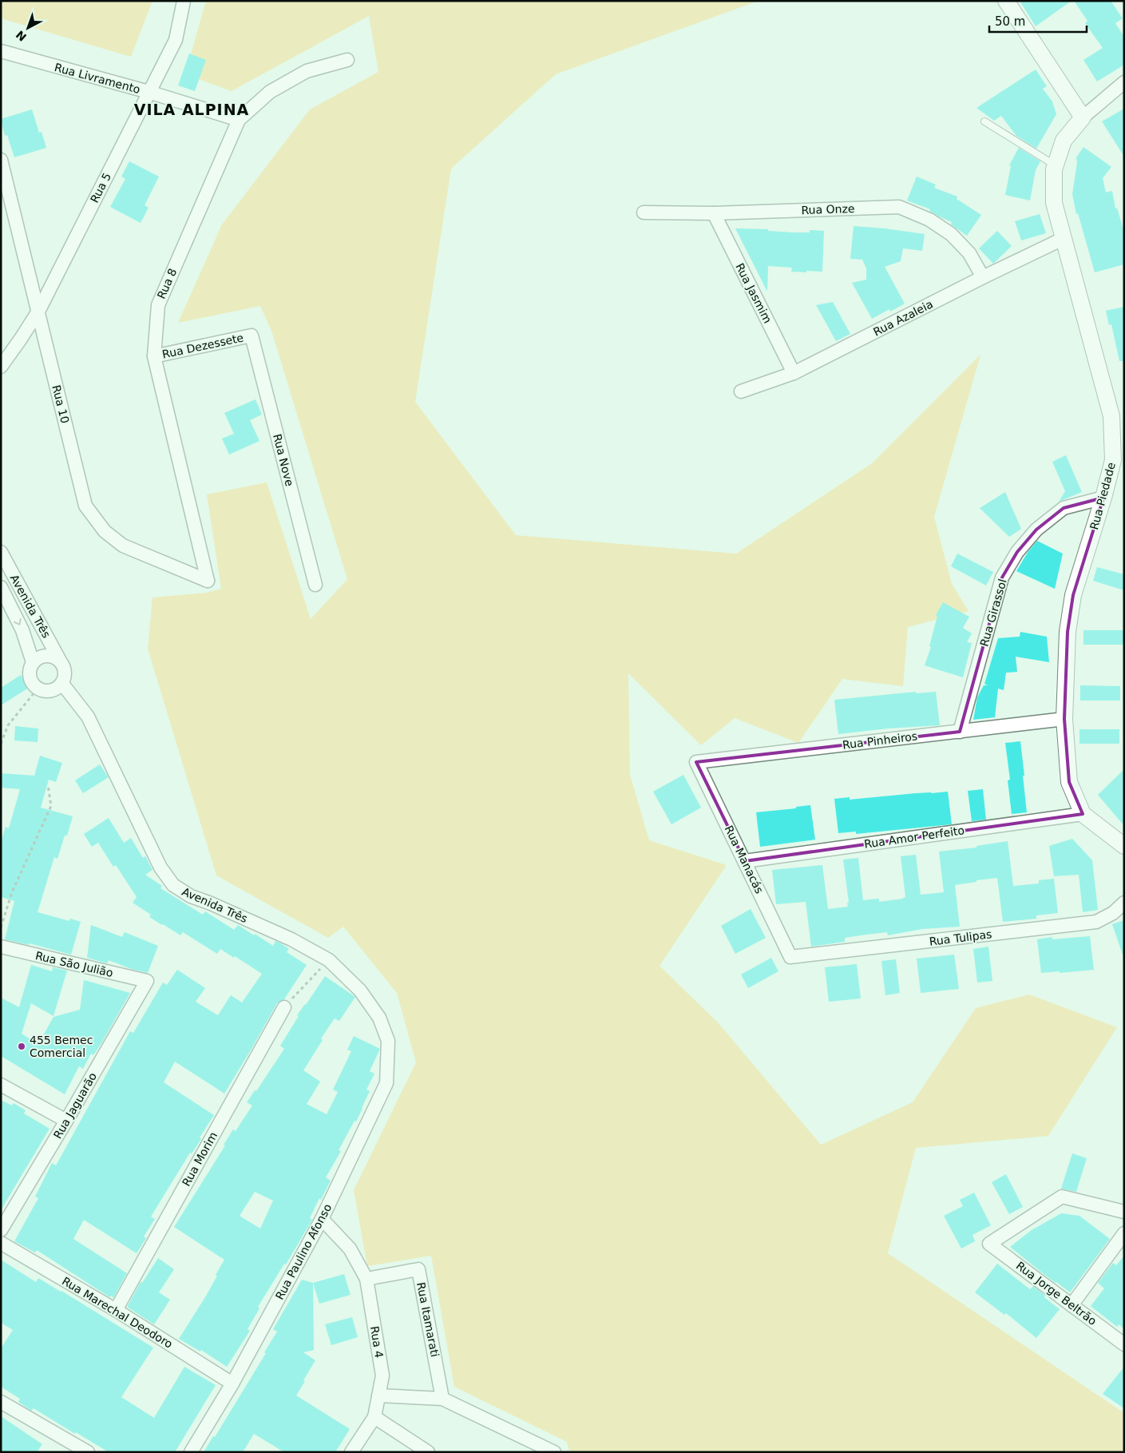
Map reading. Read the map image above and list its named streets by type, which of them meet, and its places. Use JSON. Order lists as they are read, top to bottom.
{
  "streets": {
    "street": [
      "Rua Livramento",
      "Rua 5",
      "Rua Onze",
      "Rua 8",
      "Rua Jasmim",
      "Rua Azaleia",
      "Rua Dezessete",
      "Rua 10",
      "Rua Nove",
      "Rua Piedade",
      "Avenida Três",
      "Rua Girassol",
      "Rua Pinheiros",
      "Rua Amor Perfeito",
      "Rua Manacás",
      "Rua Tulipas",
      "Rua São Julião",
      "Rua Jaguarão",
      "Rua Morim",
      "Rua Paulino Afonso",
      "Rua Jorge Beltrão",
      "Rua Marechal Deodoro",
      "Rua Itamarati",
      "Rua 4"
    ]
  },
  "crossings": [
    ["Rua Livramento", "Rua 5"],
    ["Rua Livramento", "Rua 8"],
    ["Rua 5", "Rua 10"],
    ["Rua Onze", "Rua Jasmim"],
    ["Rua Onze", "Rua Azaleia"],
    ["Rua 8", "Rua Dezessete"],
    ["Rua 8", "Rua 10"],
    ["Rua Jasmim", "Rua Azaleia"],
    ["Rua Azaleia", "Rua Piedade"],
    ["Rua Dezessete", "Rua Nove"],
    ["Rua Piedade", "Rua Girassol"],
    ["Rua Piedade", "Rua Pinheiros"],
    ["Rua Piedade", "Rua Amor Perfeito"],
    ["Avenida Três", "Rua Paulino Afonso"],
    ["Rua Girassol", "Rua Pinheiros"],
    ["Rua Pinheiros", "Rua Manacás"],
    ["Rua Amor Perfeito", "Rua Manacás"],
    ["Rua Manacás", "Rua Tulipas"],
    ["Rua São Julião", "Rua Jaguarão"],
    ["Rua Morim", "Rua Marechal Deodoro"],
    ["Rua Paulino Afonso", "Rua Marechal Deodoro"],
    ["Rua Paulino Afonso", "Rua 4"],
    ["Rua Itamarati", "Rua 4"]
  ],
  "districts": ["VILA ALPINA"],
  "places": ["455 Bemec Comercial"],
  "scale_bar": "50 m",
  "north": "bottom left"
}
